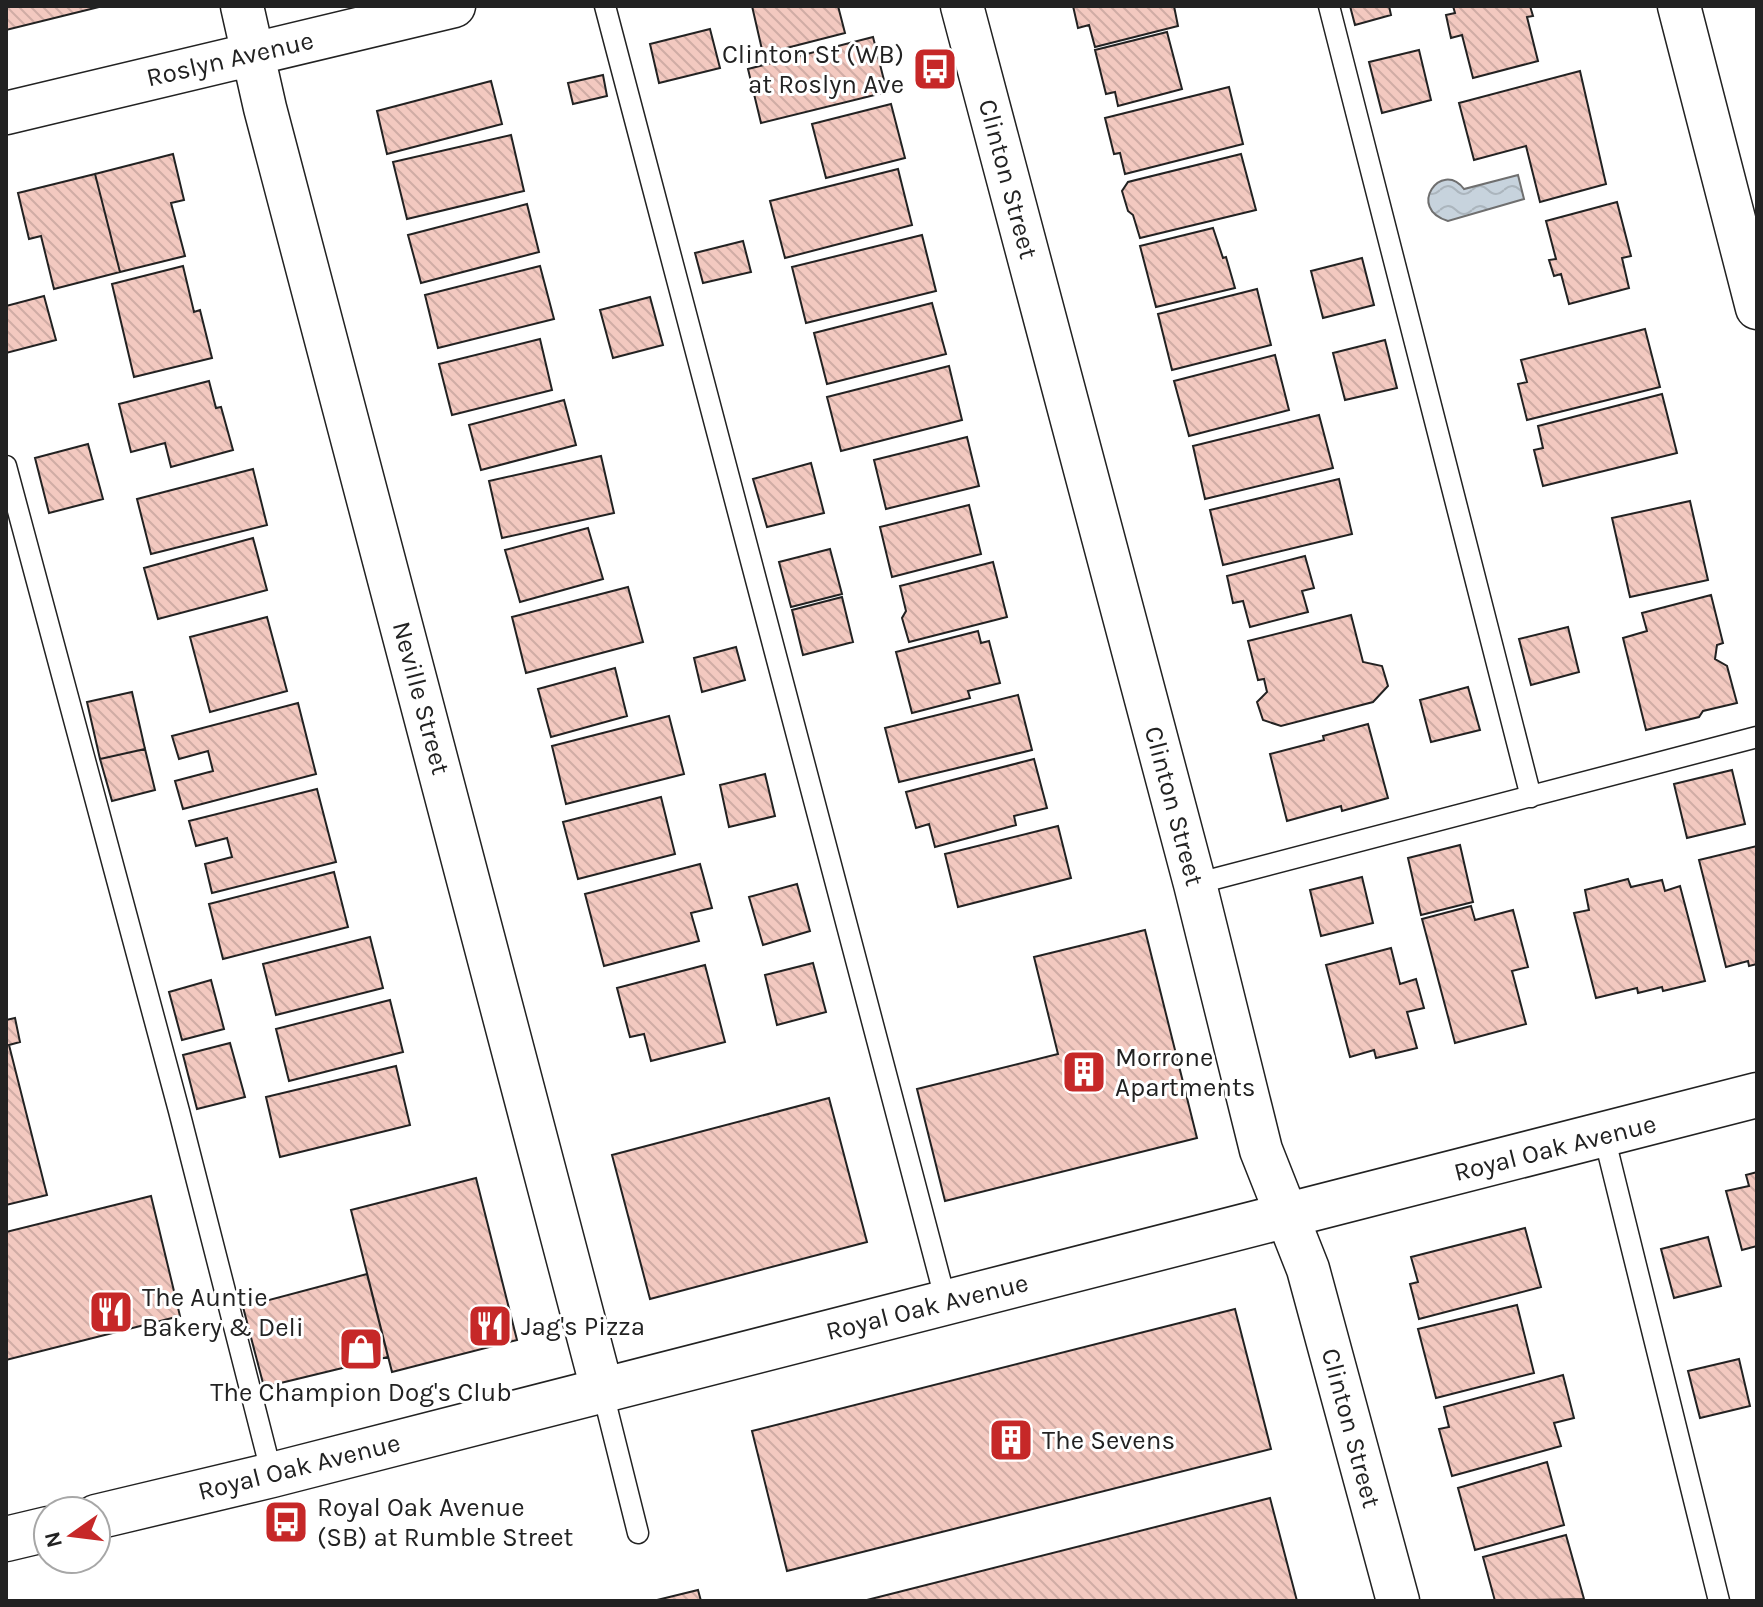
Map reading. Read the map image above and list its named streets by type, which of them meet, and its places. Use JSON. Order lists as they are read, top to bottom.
{
  "streets": {
    "street": [
      "Roslyn Avenue",
      "Clinton Street",
      "Neville Street",
      "Royal Oak Avenue"
    ]
  },
  "crossings": [
    ["Roslyn Avenue", "Neville Street"],
    ["Clinton Street", "Royal Oak Avenue"],
    ["Neville Street", "Royal Oak Avenue"]
  ],
  "places": {
    "bus stop": ["Clinton St (WB) at Roslyn Ave", "Royal Oak Avenue (SB) at Rumble Street"],
    "building": ["Morrone Apartments", "The Sevens"],
    "restaurant": ["The Auntie Bakery & Deli", "Jag's Pizza"],
    "shop": ["The Champion Dog's Club"]
  },
  "north": "left"
}
